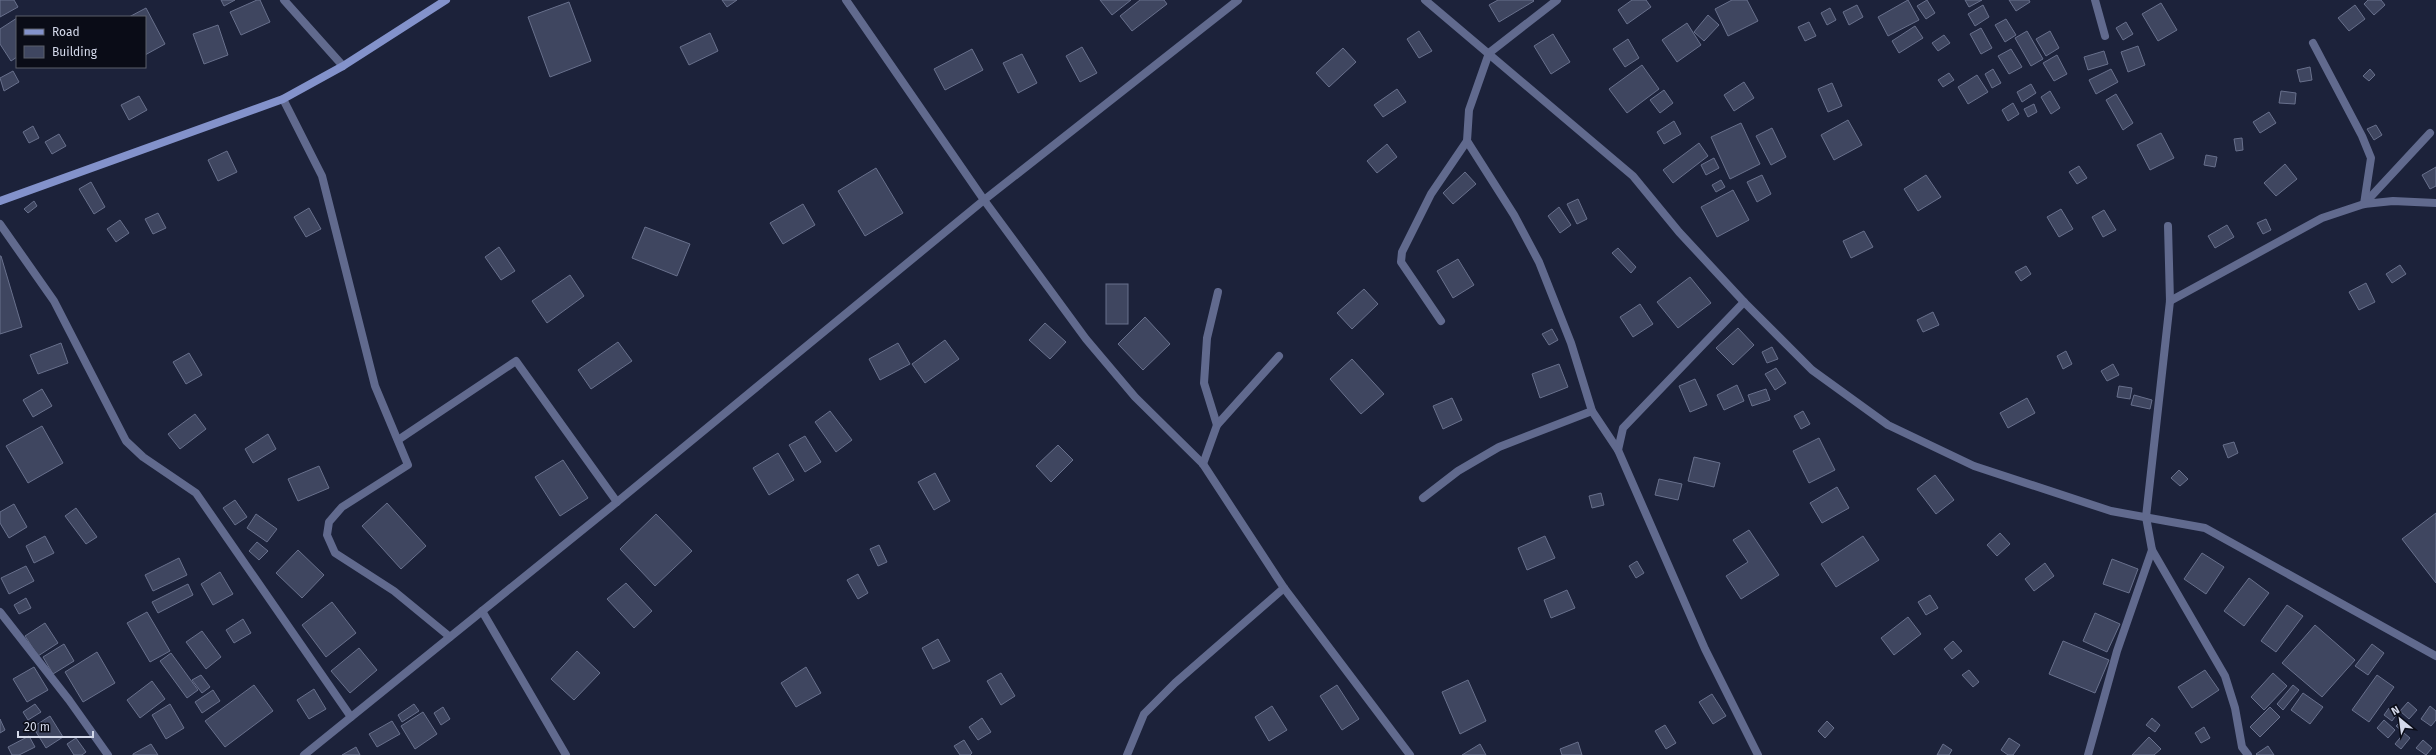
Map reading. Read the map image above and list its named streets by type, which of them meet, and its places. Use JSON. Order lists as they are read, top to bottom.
{
  "legend": ["Road", "Building"],
  "scale_bar": "20 m",
  "north": "top left"
}
